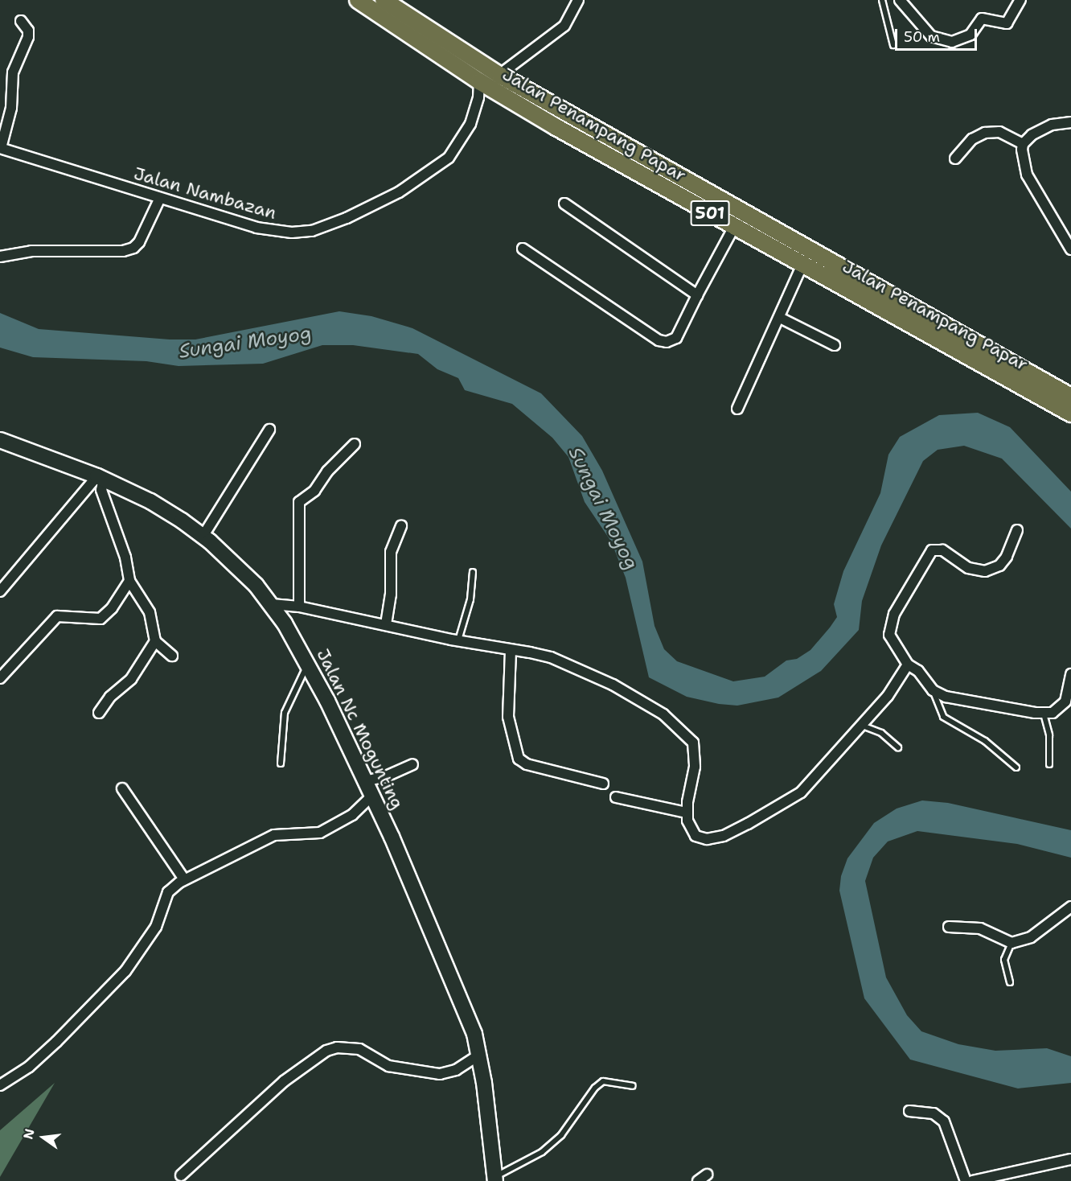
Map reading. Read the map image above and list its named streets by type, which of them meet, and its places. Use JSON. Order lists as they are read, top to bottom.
{
  "streets": {
    "main road": ["Jalan Penampang Papar", "501"],
    "street": ["Jalan Nambazan", "Jalan Nc Mogunting"]
  },
  "crossings": [
    ["Jalan Penampang Papar", "Jalan Nambazan"]
  ],
  "water": ["Sungai Moyog"],
  "scale_bar": "50 m",
  "north": "left"
}
